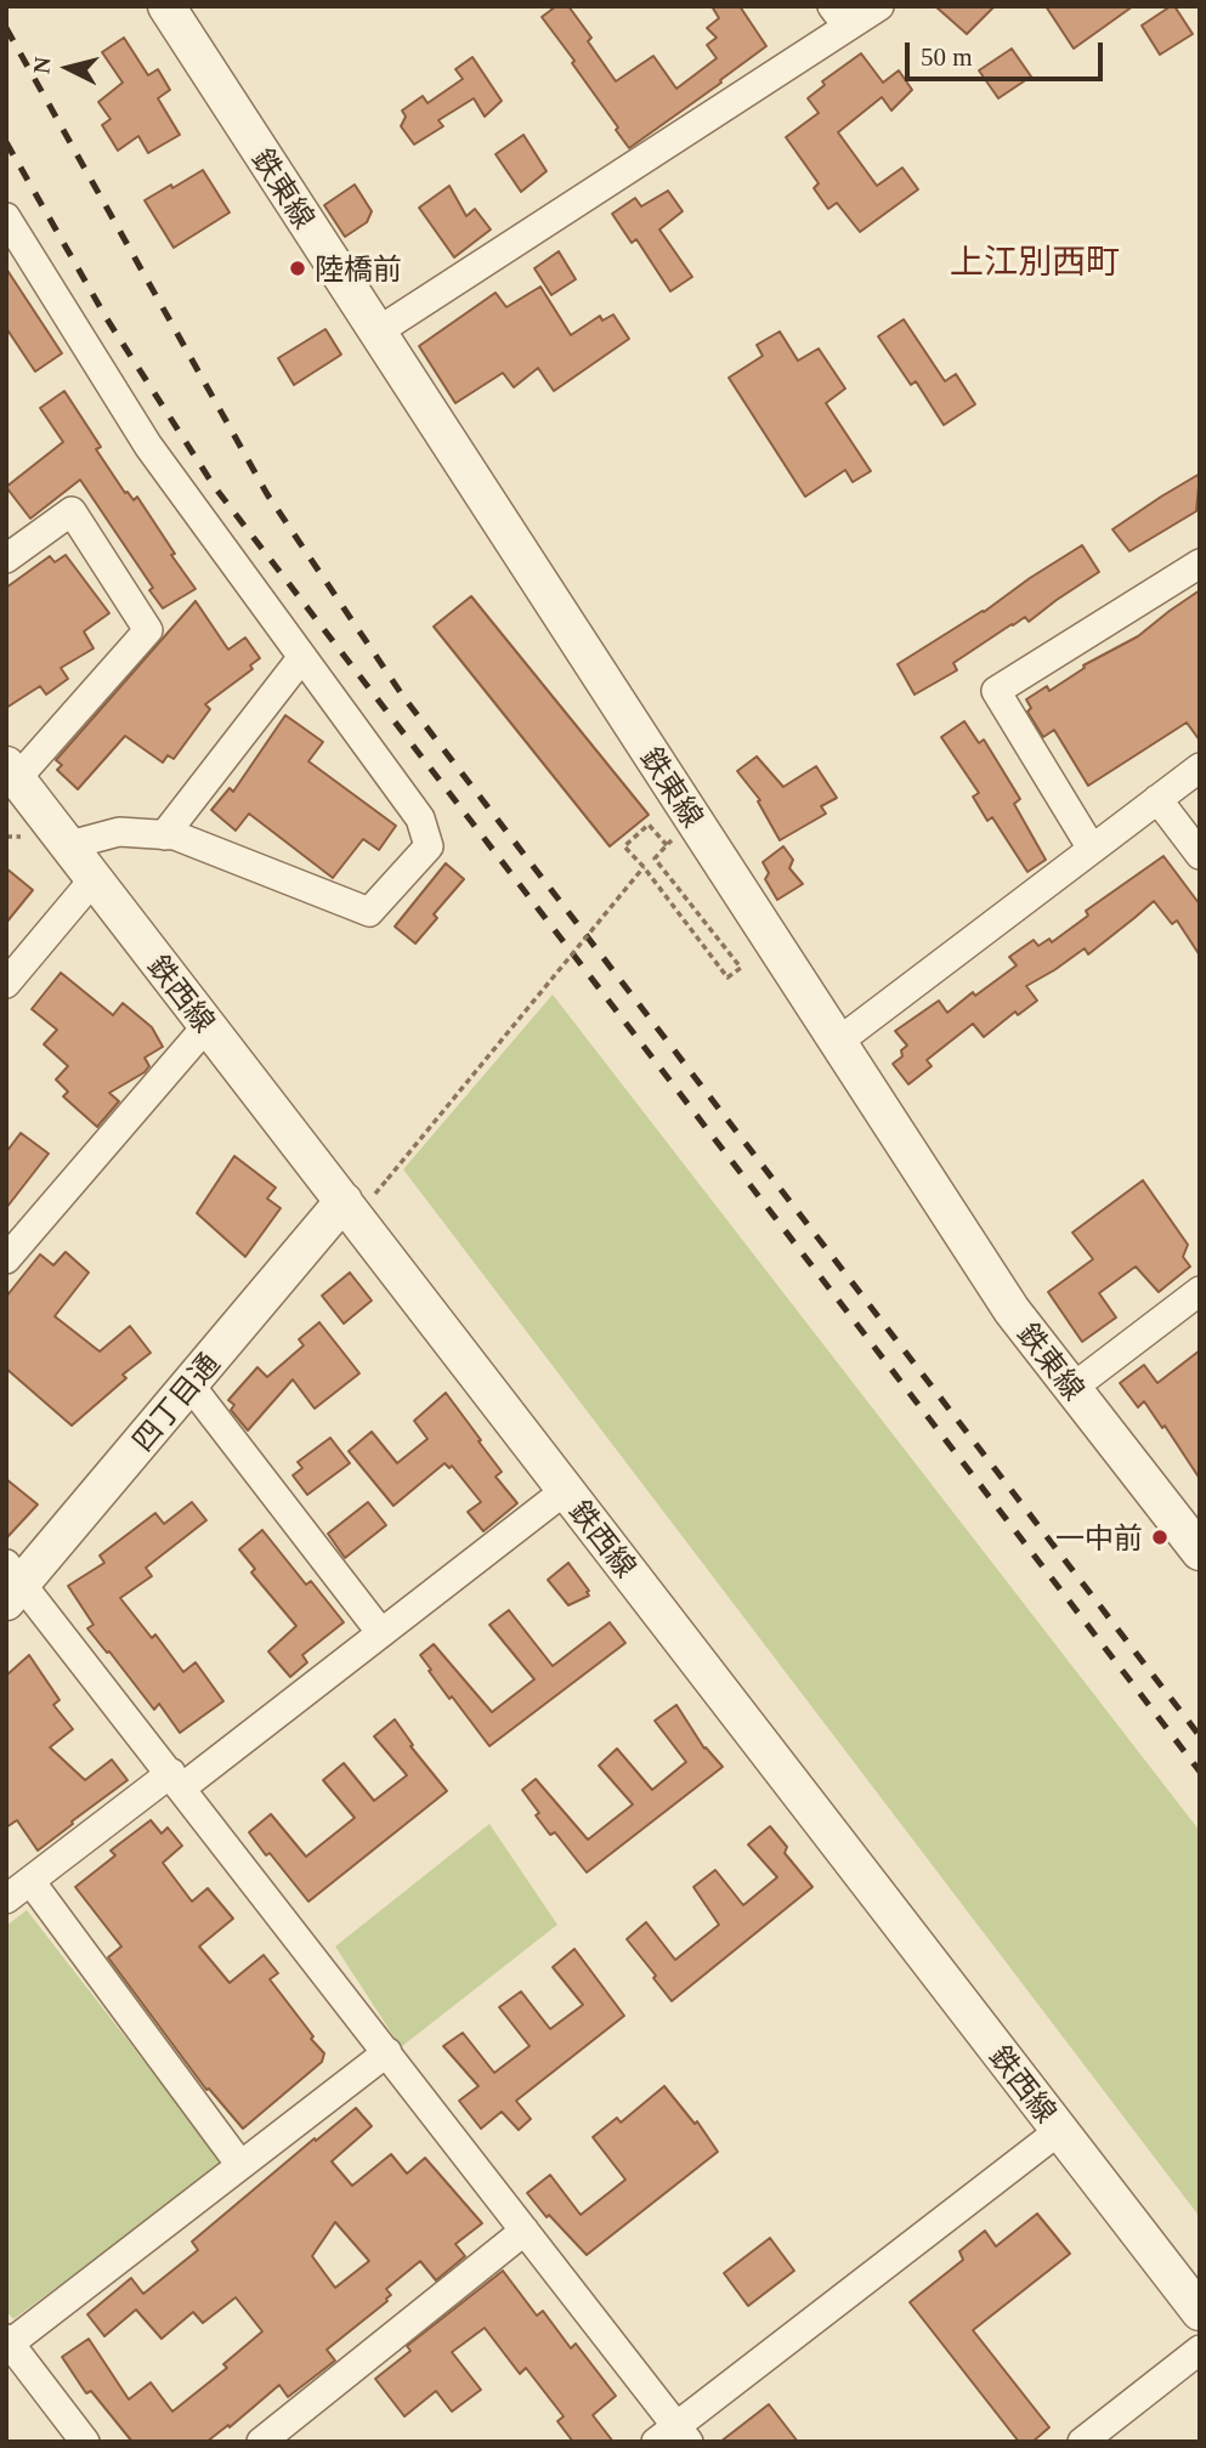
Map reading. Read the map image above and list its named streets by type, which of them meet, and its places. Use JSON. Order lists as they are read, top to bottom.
{
  "streets": {
    "street": ["鉄東線", "鉄西線", "四丁目通"]
  },
  "crossings": [
    ["鉄西線", "四丁目通"]
  ],
  "districts": ["上江別西町"],
  "places": ["陸橋前", "一中前"],
  "scale_bar": "50 m",
  "north": "left"
}
